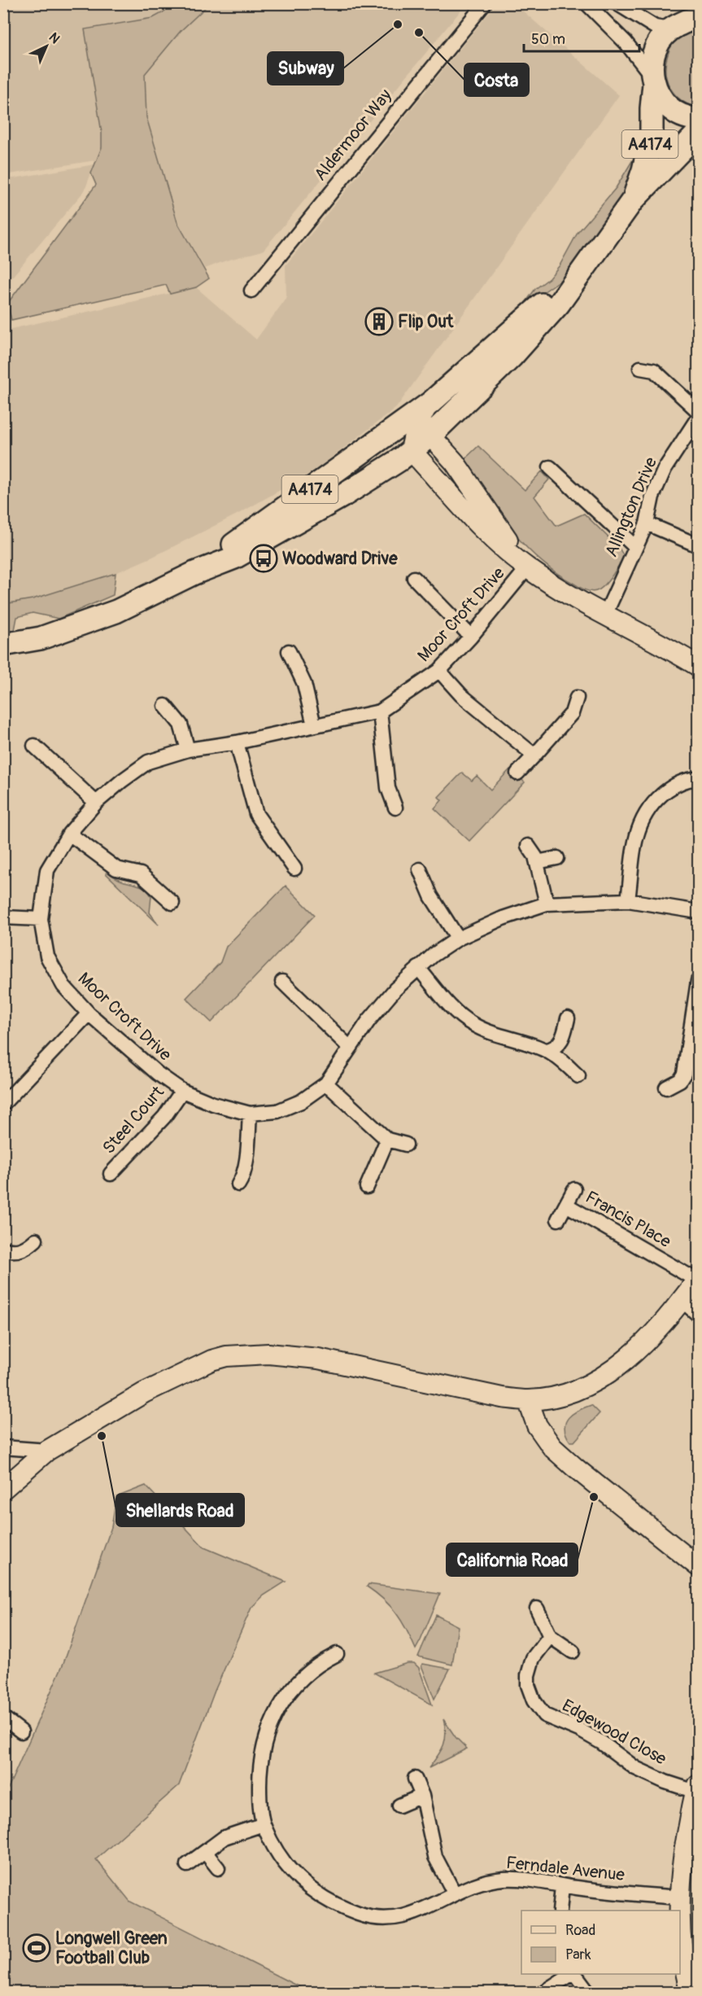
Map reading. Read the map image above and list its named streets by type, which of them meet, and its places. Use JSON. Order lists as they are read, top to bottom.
{
  "streets": {
    "main road": ["A4174"],
    "street": [
      "Aldermoor Way",
      "Allington Drive",
      "Moor Croft Drive",
      "Steel Court",
      "Francis Place",
      "Edgewood Close",
      "Ferndale Avenue"
    ]
  },
  "crossings": [
    ["Moor Croft Drive", "Steel Court"]
  ],
  "places": {
    "other": [
      "Subway",
      "Costa",
      "Shellards Road",
      "California Road"
    ],
    "building": ["Flip Out"],
    "bus stop": ["Woodward Drive"],
    "sports": ["Longwell Green Football Club"]
  },
  "legend": ["Road", "Park"],
  "scale_bar": "50 m",
  "north": "top right"
}
